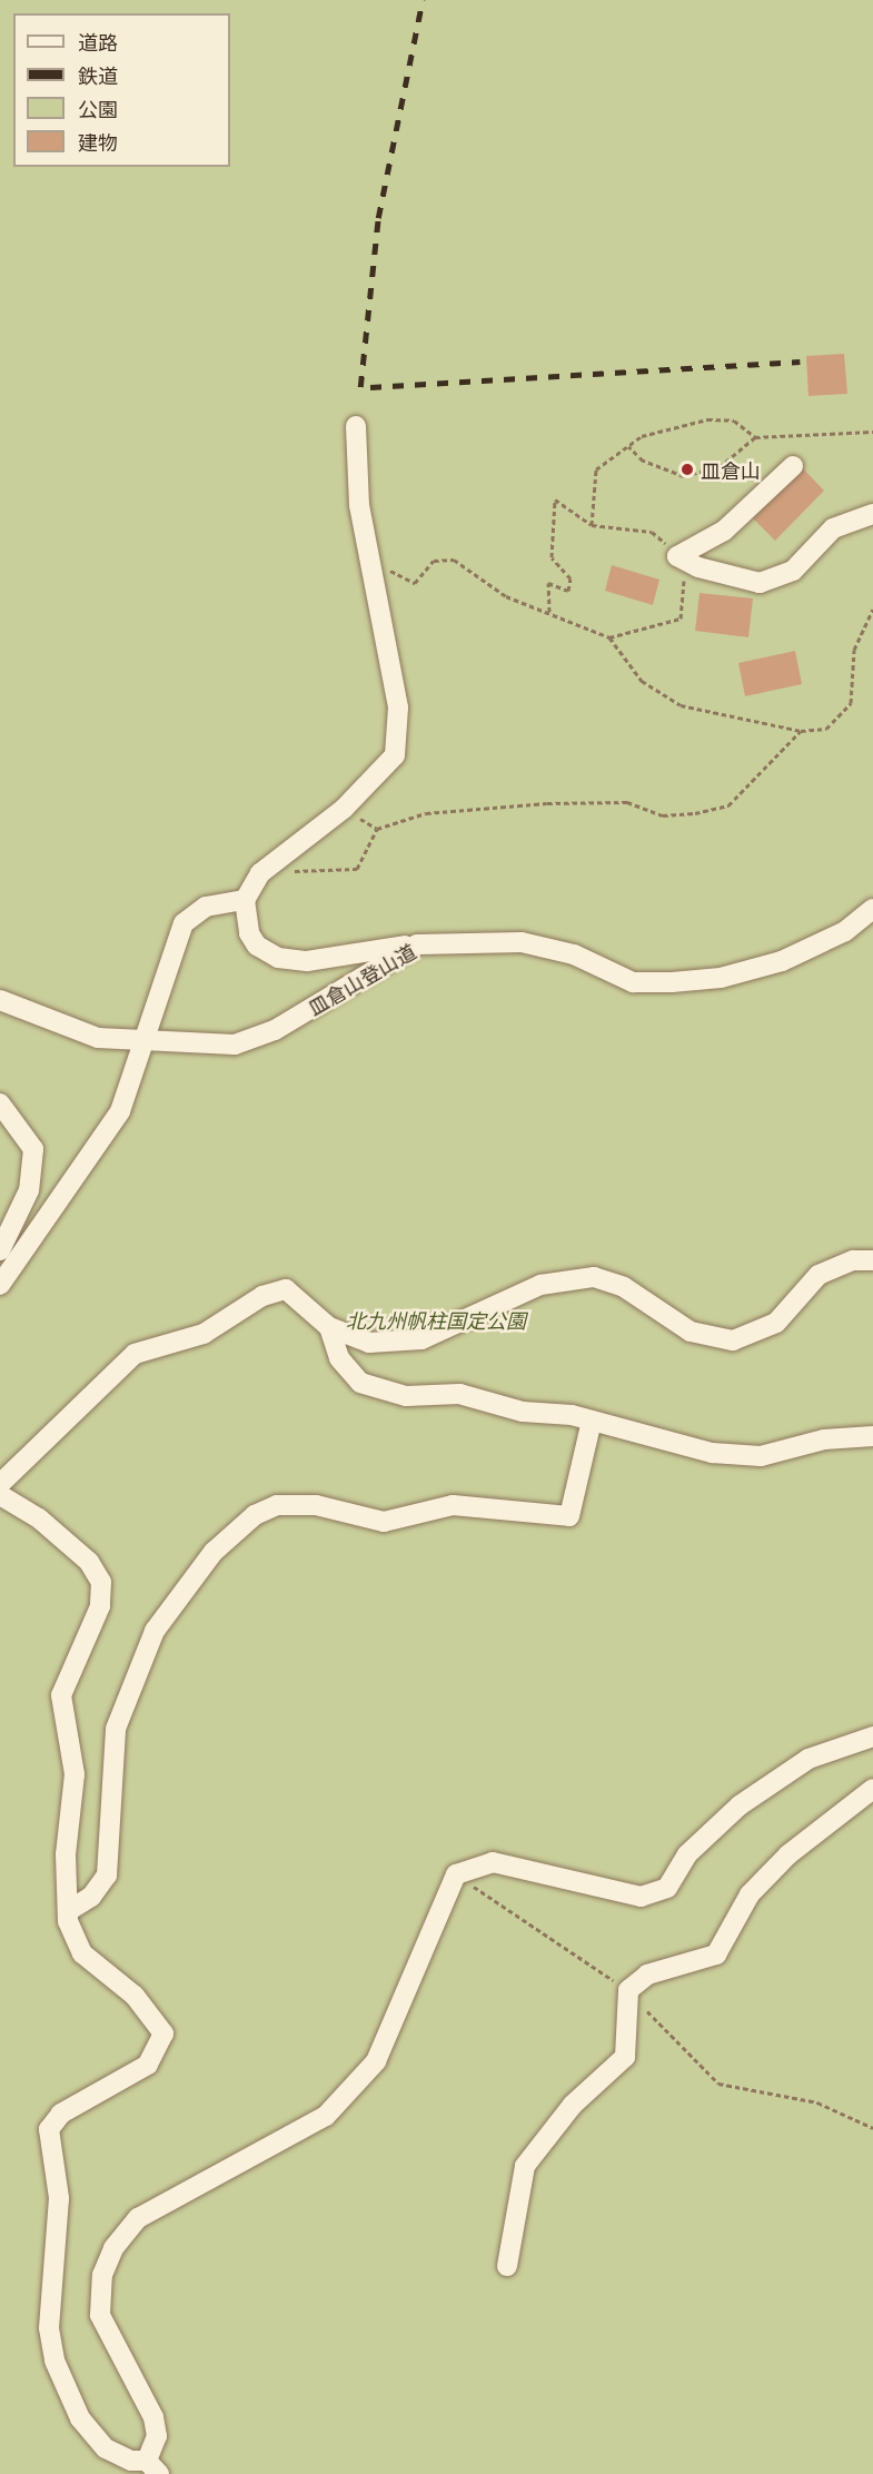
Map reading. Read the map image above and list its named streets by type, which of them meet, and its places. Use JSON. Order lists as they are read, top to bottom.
{
  "streets": {
    "street": ["皿倉山登山道"]
  },
  "parks": ["北九州帆柱国定公園"],
  "places": ["皿倉山"],
  "legend": [
    "道路",
    "鉄道",
    "公園",
    "建物"
  ]
}
